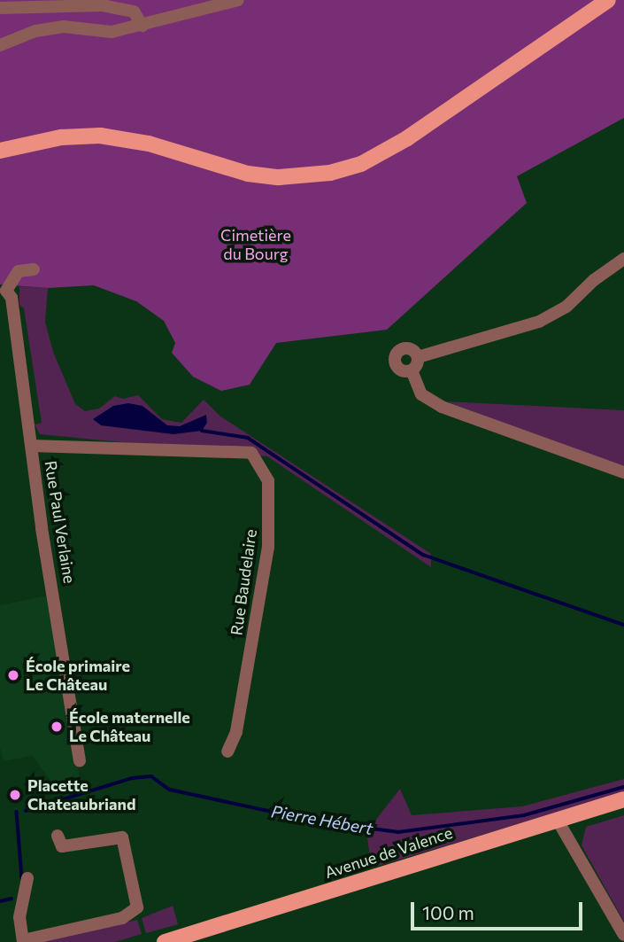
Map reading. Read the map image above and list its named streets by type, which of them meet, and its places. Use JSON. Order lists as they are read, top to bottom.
{
  "streets": {
    "main road": ["Avenue de Valence"],
    "street": ["Rue Paul Verlaine", "Rue Baudelaire"]
  },
  "crossings": [
    ["Rue Paul Verlaine", "Rue Baudelaire"]
  ],
  "water": ["Pierre Hébert"],
  "parks": ["Cimetière du Bourg"],
  "places": ["École primaire Le Château", "École maternelle Le Château", "Placette Chateaubriand"],
  "scale_bar": "100 m"
}
